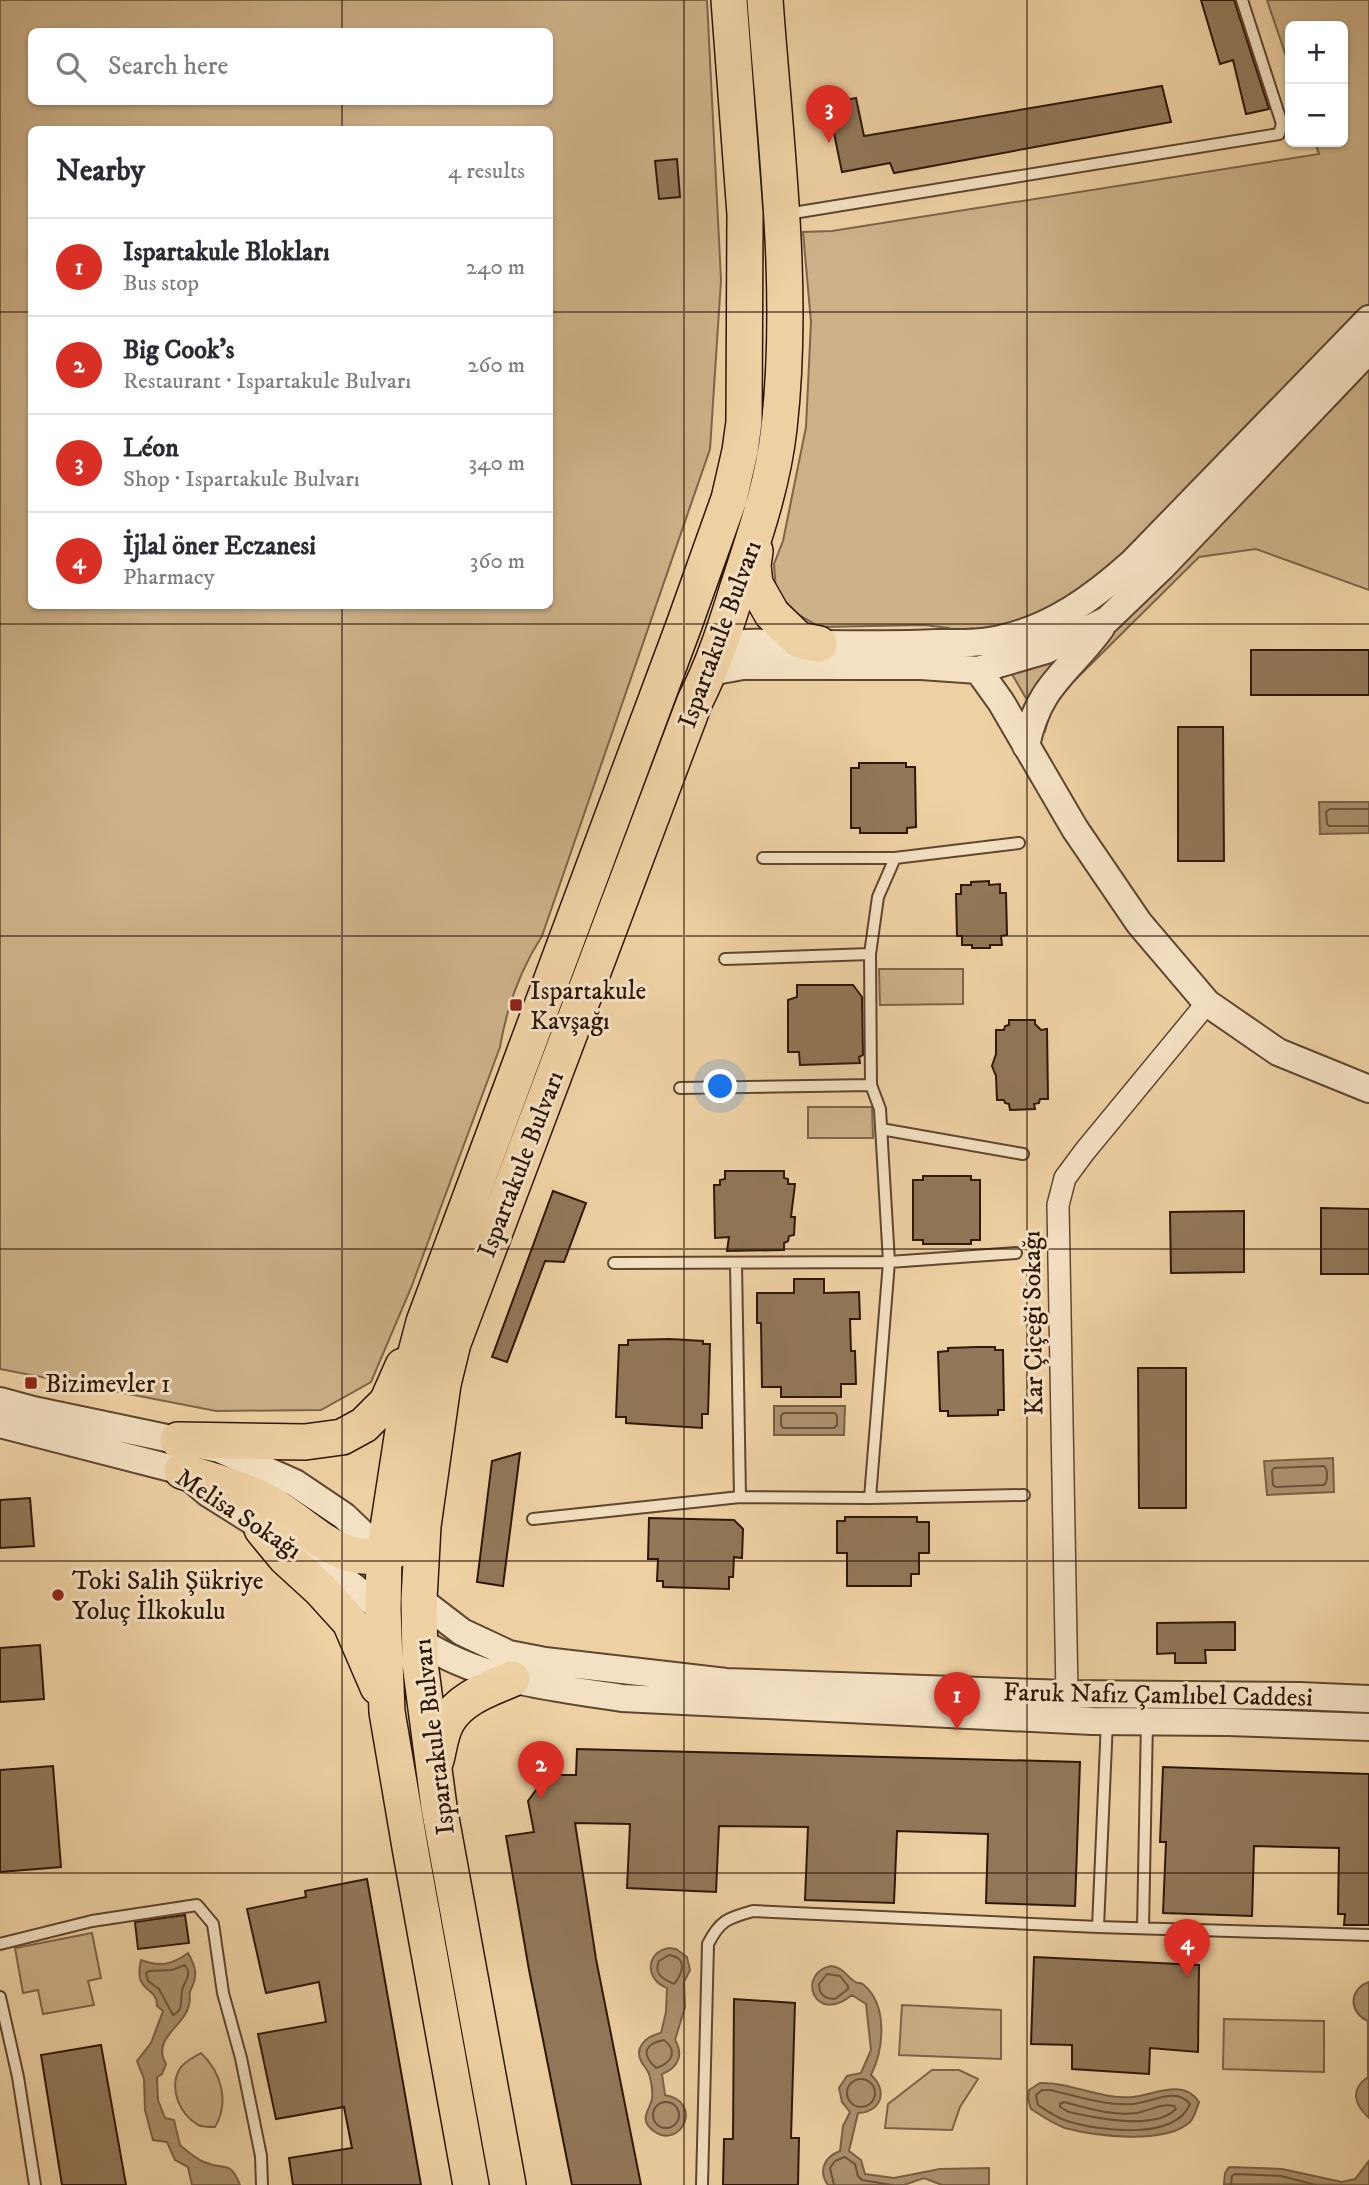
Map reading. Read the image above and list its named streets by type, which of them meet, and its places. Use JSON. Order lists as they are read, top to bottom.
{
  "streets": {
    "main road": ["Ispartakule Bulvarı"],
    "street": ["Kar Çiçeği Sokağı", "Melisa Sokağı", "Faruk Nafız Çamlıbel Caddesi"]
  },
  "crossings": [
    ["Ispartakule Bulvarı", "Melisa Sokağı"],
    ["Ispartakule Bulvarı", "Faruk Nafız Çamlıbel Caddesi"],
    ["Kar Çiçeği Sokağı", "Faruk Nafız Çamlıbel Caddesi"]
  ],
  "places": {
    "transit": ["Ispartakule Kavşağı", "Bizimevler 1"],
    "other": ["Toki Salih Şükriye Yoluç İlkokulu"]
  },
  "page": {
    "map_buttons": ["+", "−"],
    "search": "Search here",
    "pins": [
      "3",
      "1",
      "2",
      "4"
    ],
    "heading": ["Nearby", "4 results"],
    "list": [
      {
        "mark": "1",
        "name": "Ispartakule Blokları",
        "note": "Bus stop",
        "value": "240 m"
      },
      {
        "mark": "2",
        "name": "Big Cook's",
        "note": "Restaurant · Ispartakule Bulvarı",
        "value": "260 m"
      },
      {
        "mark": "3",
        "name": "Léon",
        "note": "Shop · Ispartakule Bulvarı",
        "value": "340 m"
      },
      {
        "mark": "4",
        "name": "İjlal öner Eczanesi",
        "note": "Pharmacy",
        "value": "360 m"
      }
    ]
  }
}
